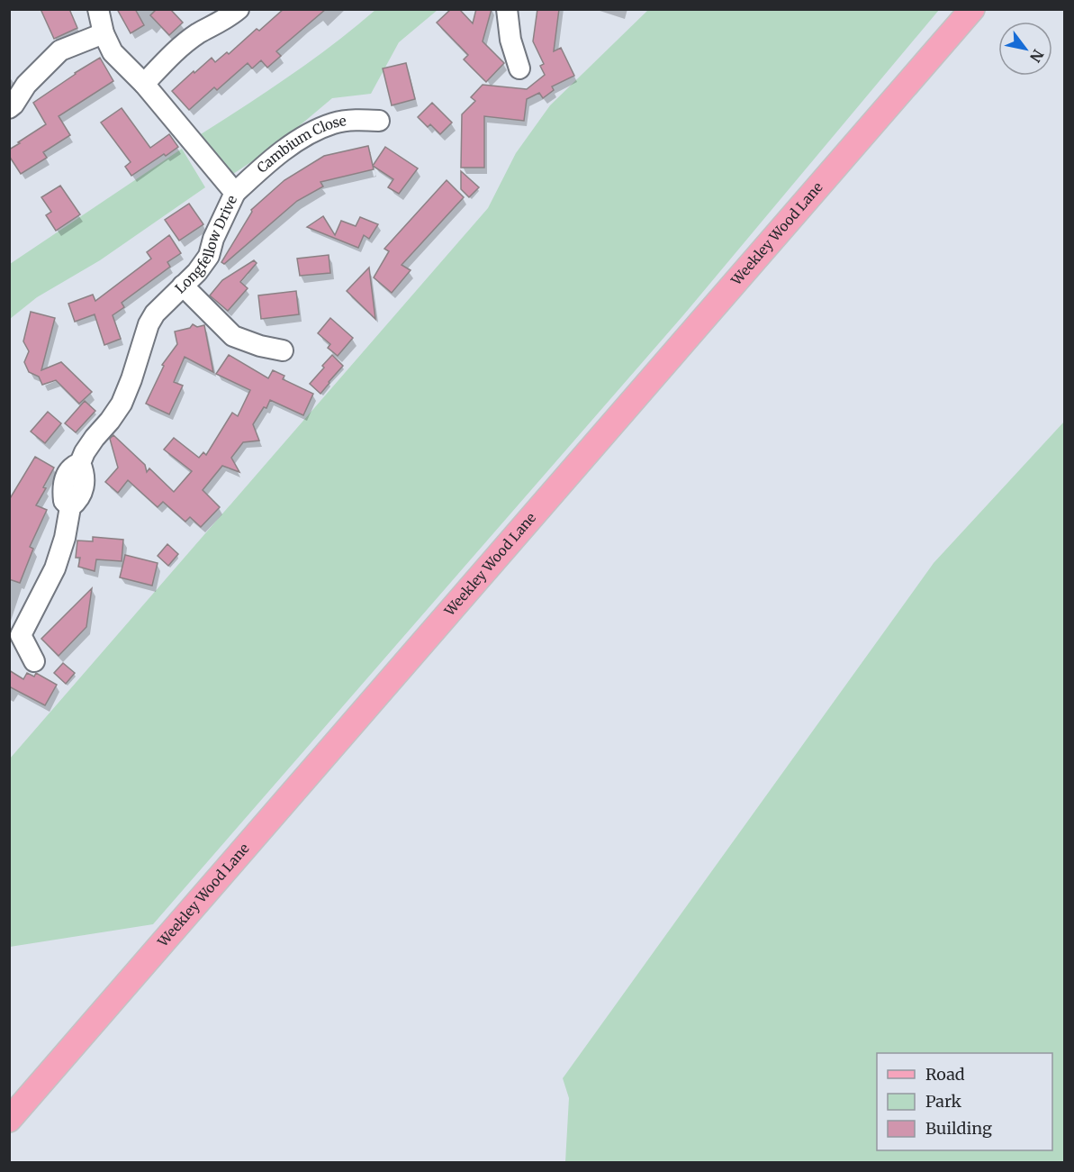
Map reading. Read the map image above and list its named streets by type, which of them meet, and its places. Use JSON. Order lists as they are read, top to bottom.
{
  "streets": {
    "main road": ["Weekley Wood Lane"],
    "street": ["Cambium Close", "Longfellow Drive"]
  },
  "crossings": [
    ["Cambium Close", "Longfellow Drive"]
  ],
  "legend": ["Road", "Park", "Building"],
  "north": "bottom right"
}
